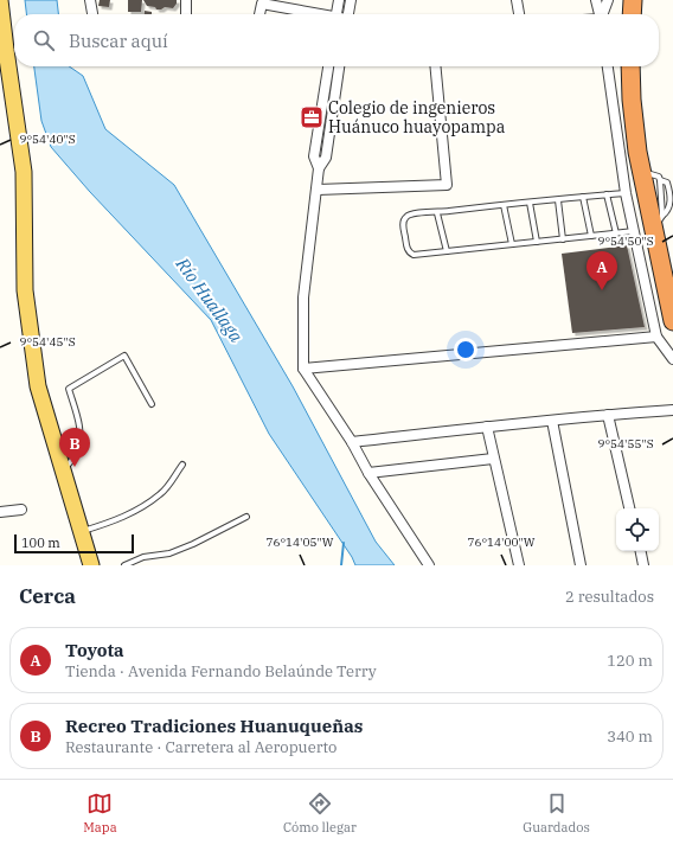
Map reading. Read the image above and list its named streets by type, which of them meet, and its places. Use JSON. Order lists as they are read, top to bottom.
{
  "water": ["Río Huallaga"],
  "places": {
    "office": ["Colegio de ingenieros Huánuco huayopampa"]
  },
  "scale_bar": "100 m",
  "page": {
    "search": "Buscar aquí",
    "pins": ["A", "B"],
    "scale": "100 m",
    "heading": ["Cerca", "2 resultados"],
    "list": [
      {
        "mark": "A",
        "name": "Toyota",
        "note": "Tienda · Avenida Fernando Belaúnde Terry",
        "value": "120 m"
      },
      {
        "mark": "B",
        "name": "Recreo Tradiciones Huanuqueñas",
        "note": "Restaurante · Carretera al Aeropuerto",
        "value": "340 m"
      }
    ],
    "nav": ["Mapa", "Cómo llegar", "Guardados"]
  },
  "coordinates": [
    "9°54'40\"S",
    "9°54'50\"S",
    "9°54'45\"S",
    "9°54'55\"S",
    "76°14'05\"W",
    "76°14'00\"W"
  ]
}
